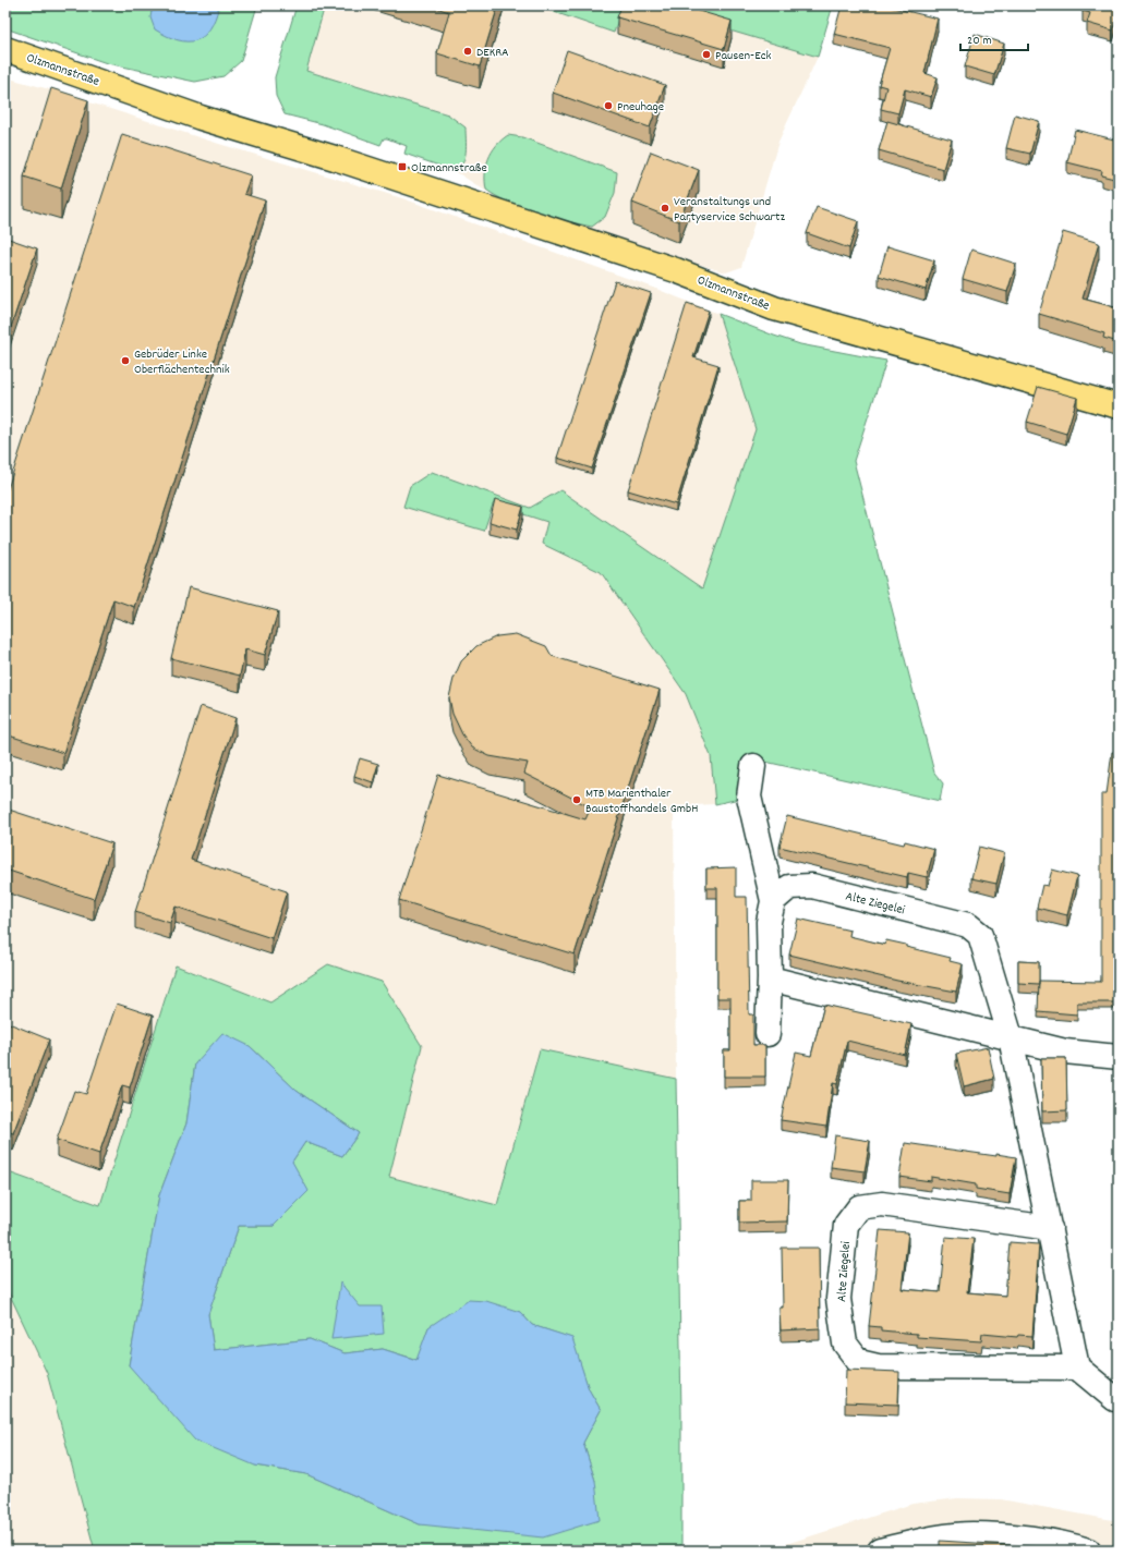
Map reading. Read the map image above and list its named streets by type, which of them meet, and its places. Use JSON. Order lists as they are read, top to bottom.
{
  "streets": {
    "main road": ["Olzmannstraße"],
    "street": ["Alte Ziegelei"]
  },
  "places": {
    "other": [
      "DEKRA",
      "Pausen-Eck",
      "Pneuhage",
      "Veranstaltungs und Partyservice Schwartz",
      "Gebrüder Linke Oberflächentechnik",
      "MTB Marienthaler Baustoffhandels GmbH"
    ],
    "transit": ["Olzmannstraße"]
  },
  "scale_bar": "20 m"
}
